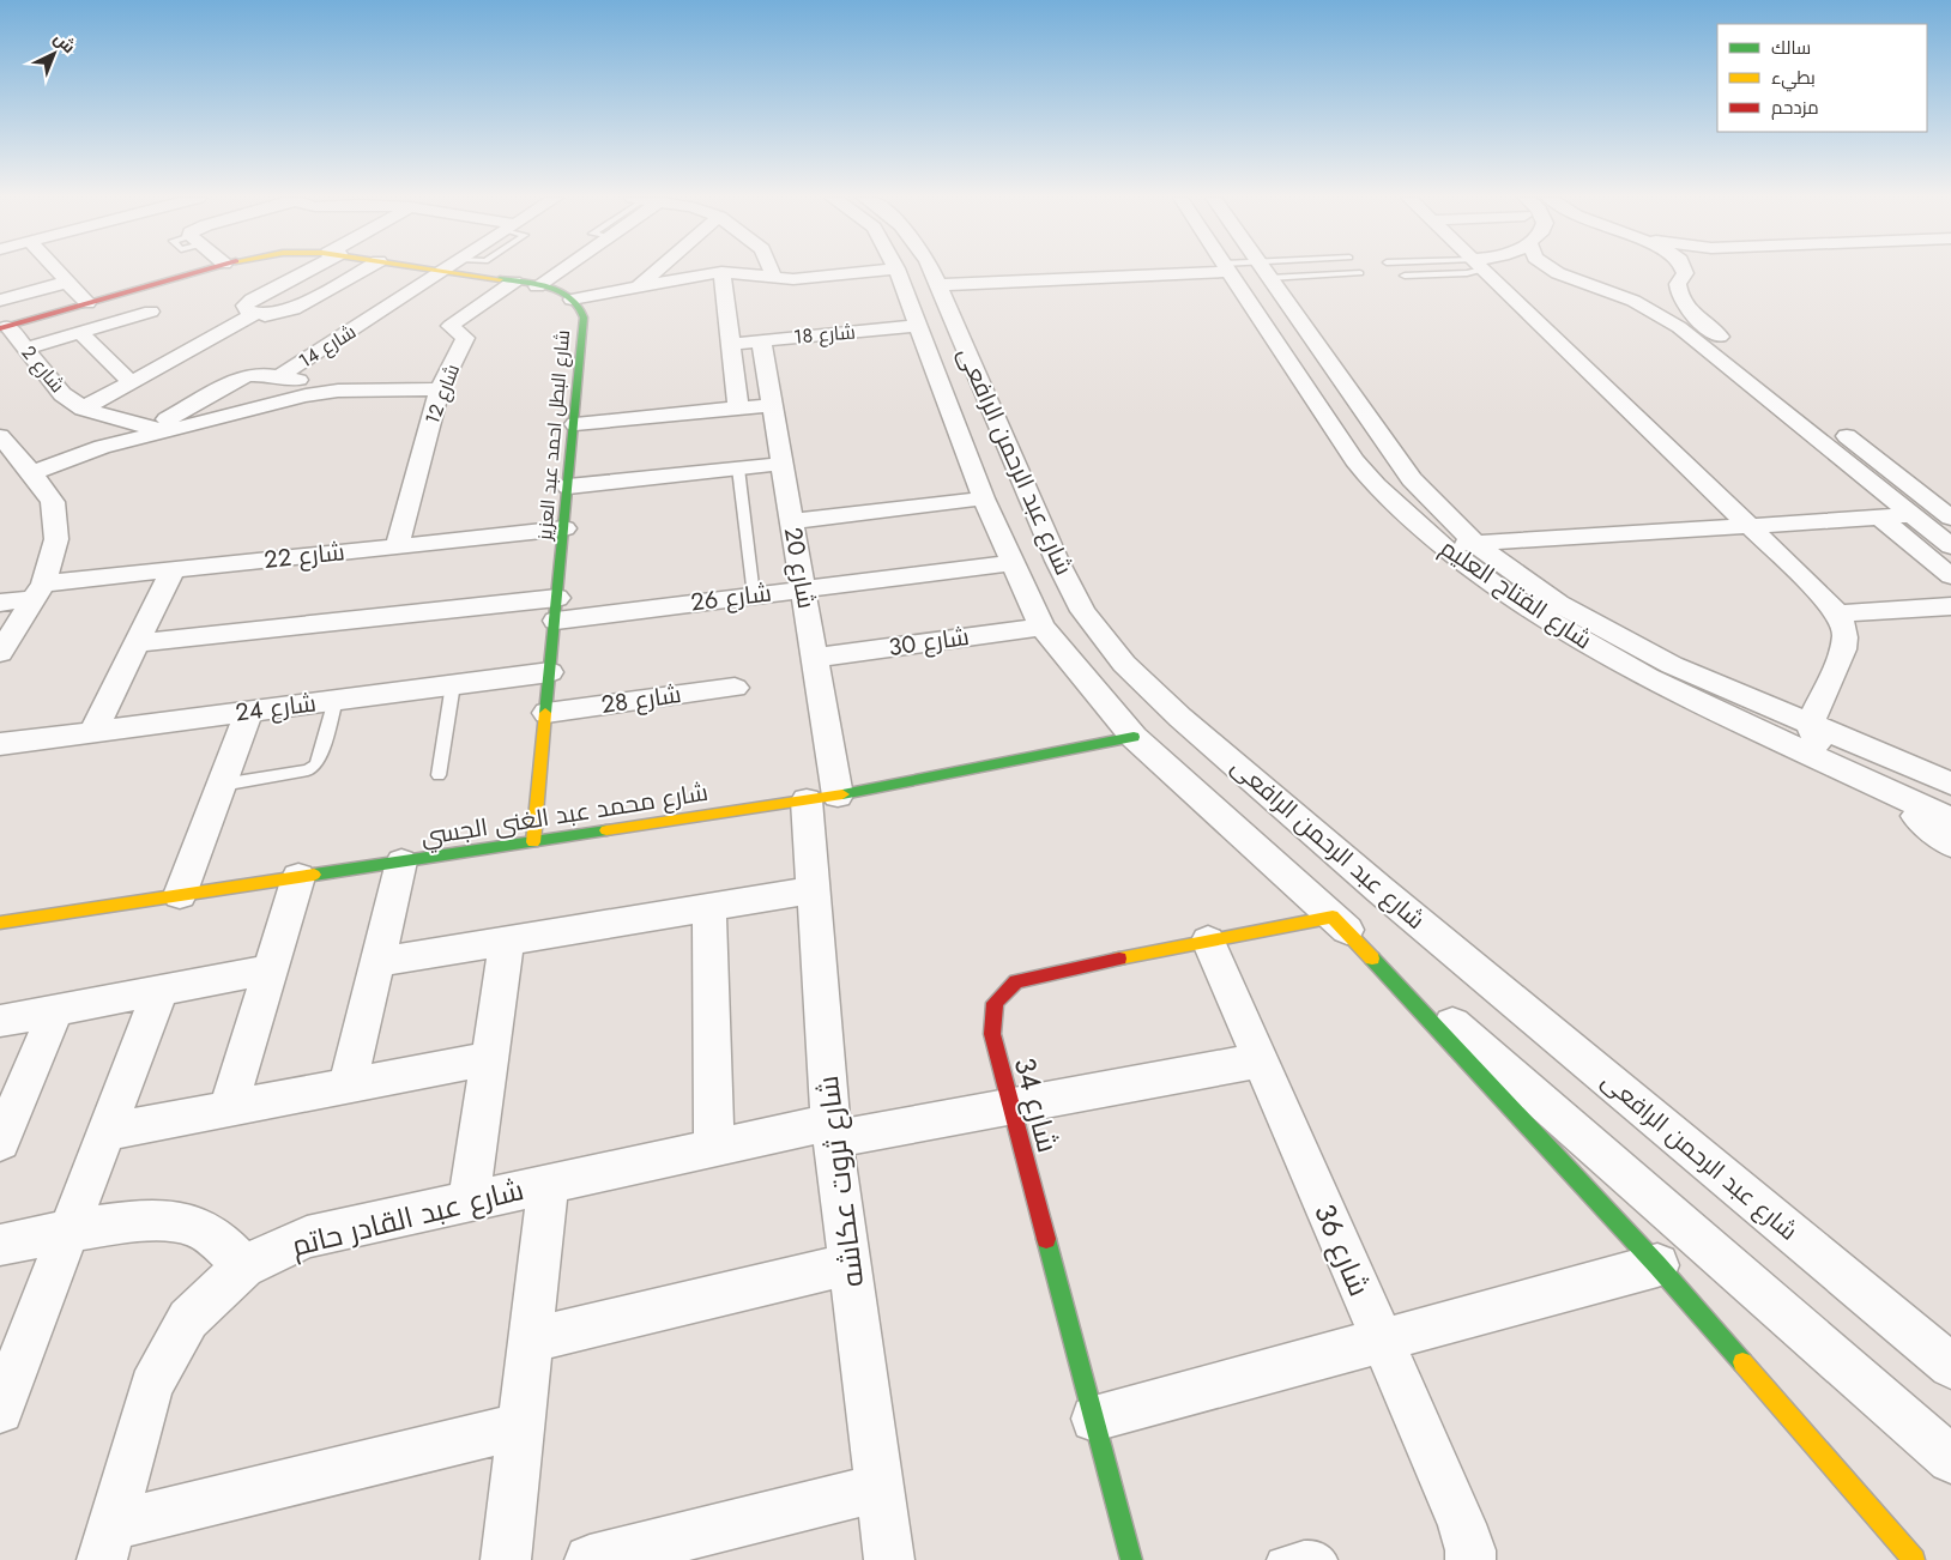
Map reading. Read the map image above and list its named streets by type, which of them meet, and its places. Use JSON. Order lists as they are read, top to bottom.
{
  "streets": {
    "street": [
      "شارع 18",
      "شارع 14",
      "شارع 2",
      "شارع 12",
      "شارع البطل احمد عبد العزيز",
      "شارع عبد الرحمن الرافعى",
      "شارع 22",
      "شارع 20",
      "شارع الفتاح العليم",
      "شارع 26",
      "شارع 30",
      "شارع 28",
      "شارع 24",
      "شارع محمد عبد الغنى الجسي",
      "شارع 34",
      "شارع ثروت عكاشه",
      "شارع عبد القادر حاتم",
      "شارع 36"
    ]
  },
  "crossings": [
    ["شارع 18", "شارع عبد الرحمن الرافعى"],
    ["شارع 18", "شارع 20"],
    ["شارع 14", "شارع البطل احمد عبد العزيز"],
    ["شارع 2", "شارع البطل احمد عبد العزيز"],
    ["شارع 12", "شارع البطل احمد عبد العزيز"],
    ["شارع 12", "شارع 22"],
    ["شارع البطل احمد عبد العزيز", "شارع 22"],
    ["شارع البطل احمد عبد العزيز", "شارع 26"],
    ["شارع البطل احمد عبد العزيز", "شارع 28"],
    ["شارع البطل احمد عبد العزيز", "شارع 24"],
    ["شارع البطل احمد عبد العزيز", "شارع محمد عبد الغنى الجسي"],
    ["شارع عبد الرحمن الرافعى", "شارع 26"],
    ["شارع عبد الرحمن الرافعى", "شارع 30"],
    ["شارع عبد الرحمن الرافعى", "شارع محمد عبد الغنى الجسي"],
    ["شارع عبد الرحمن الرافعى", "شارع 34"],
    ["شارع 20", "شارع 26"],
    ["شارع 20", "شارع 30"],
    ["شارع 20", "شارع محمد عبد الغنى الجسي"],
    ["شارع 20", "شارع ثروت عكاشه"],
    ["شارع محمد عبد الغنى الجسي", "شارع ثروت عكاشه"],
    ["شارع 34", "شارع عبد القادر حاتم"],
    ["شارع 34", "شارع 36"],
    ["شارع ثروت عكاشه", "شارع عبد القادر حاتم"],
    ["شارع عبد القادر حاتم", "شارع 36"]
  ],
  "legend": ["سالك", "بطيء", "مزدحم"],
  "north": "top right"
}
